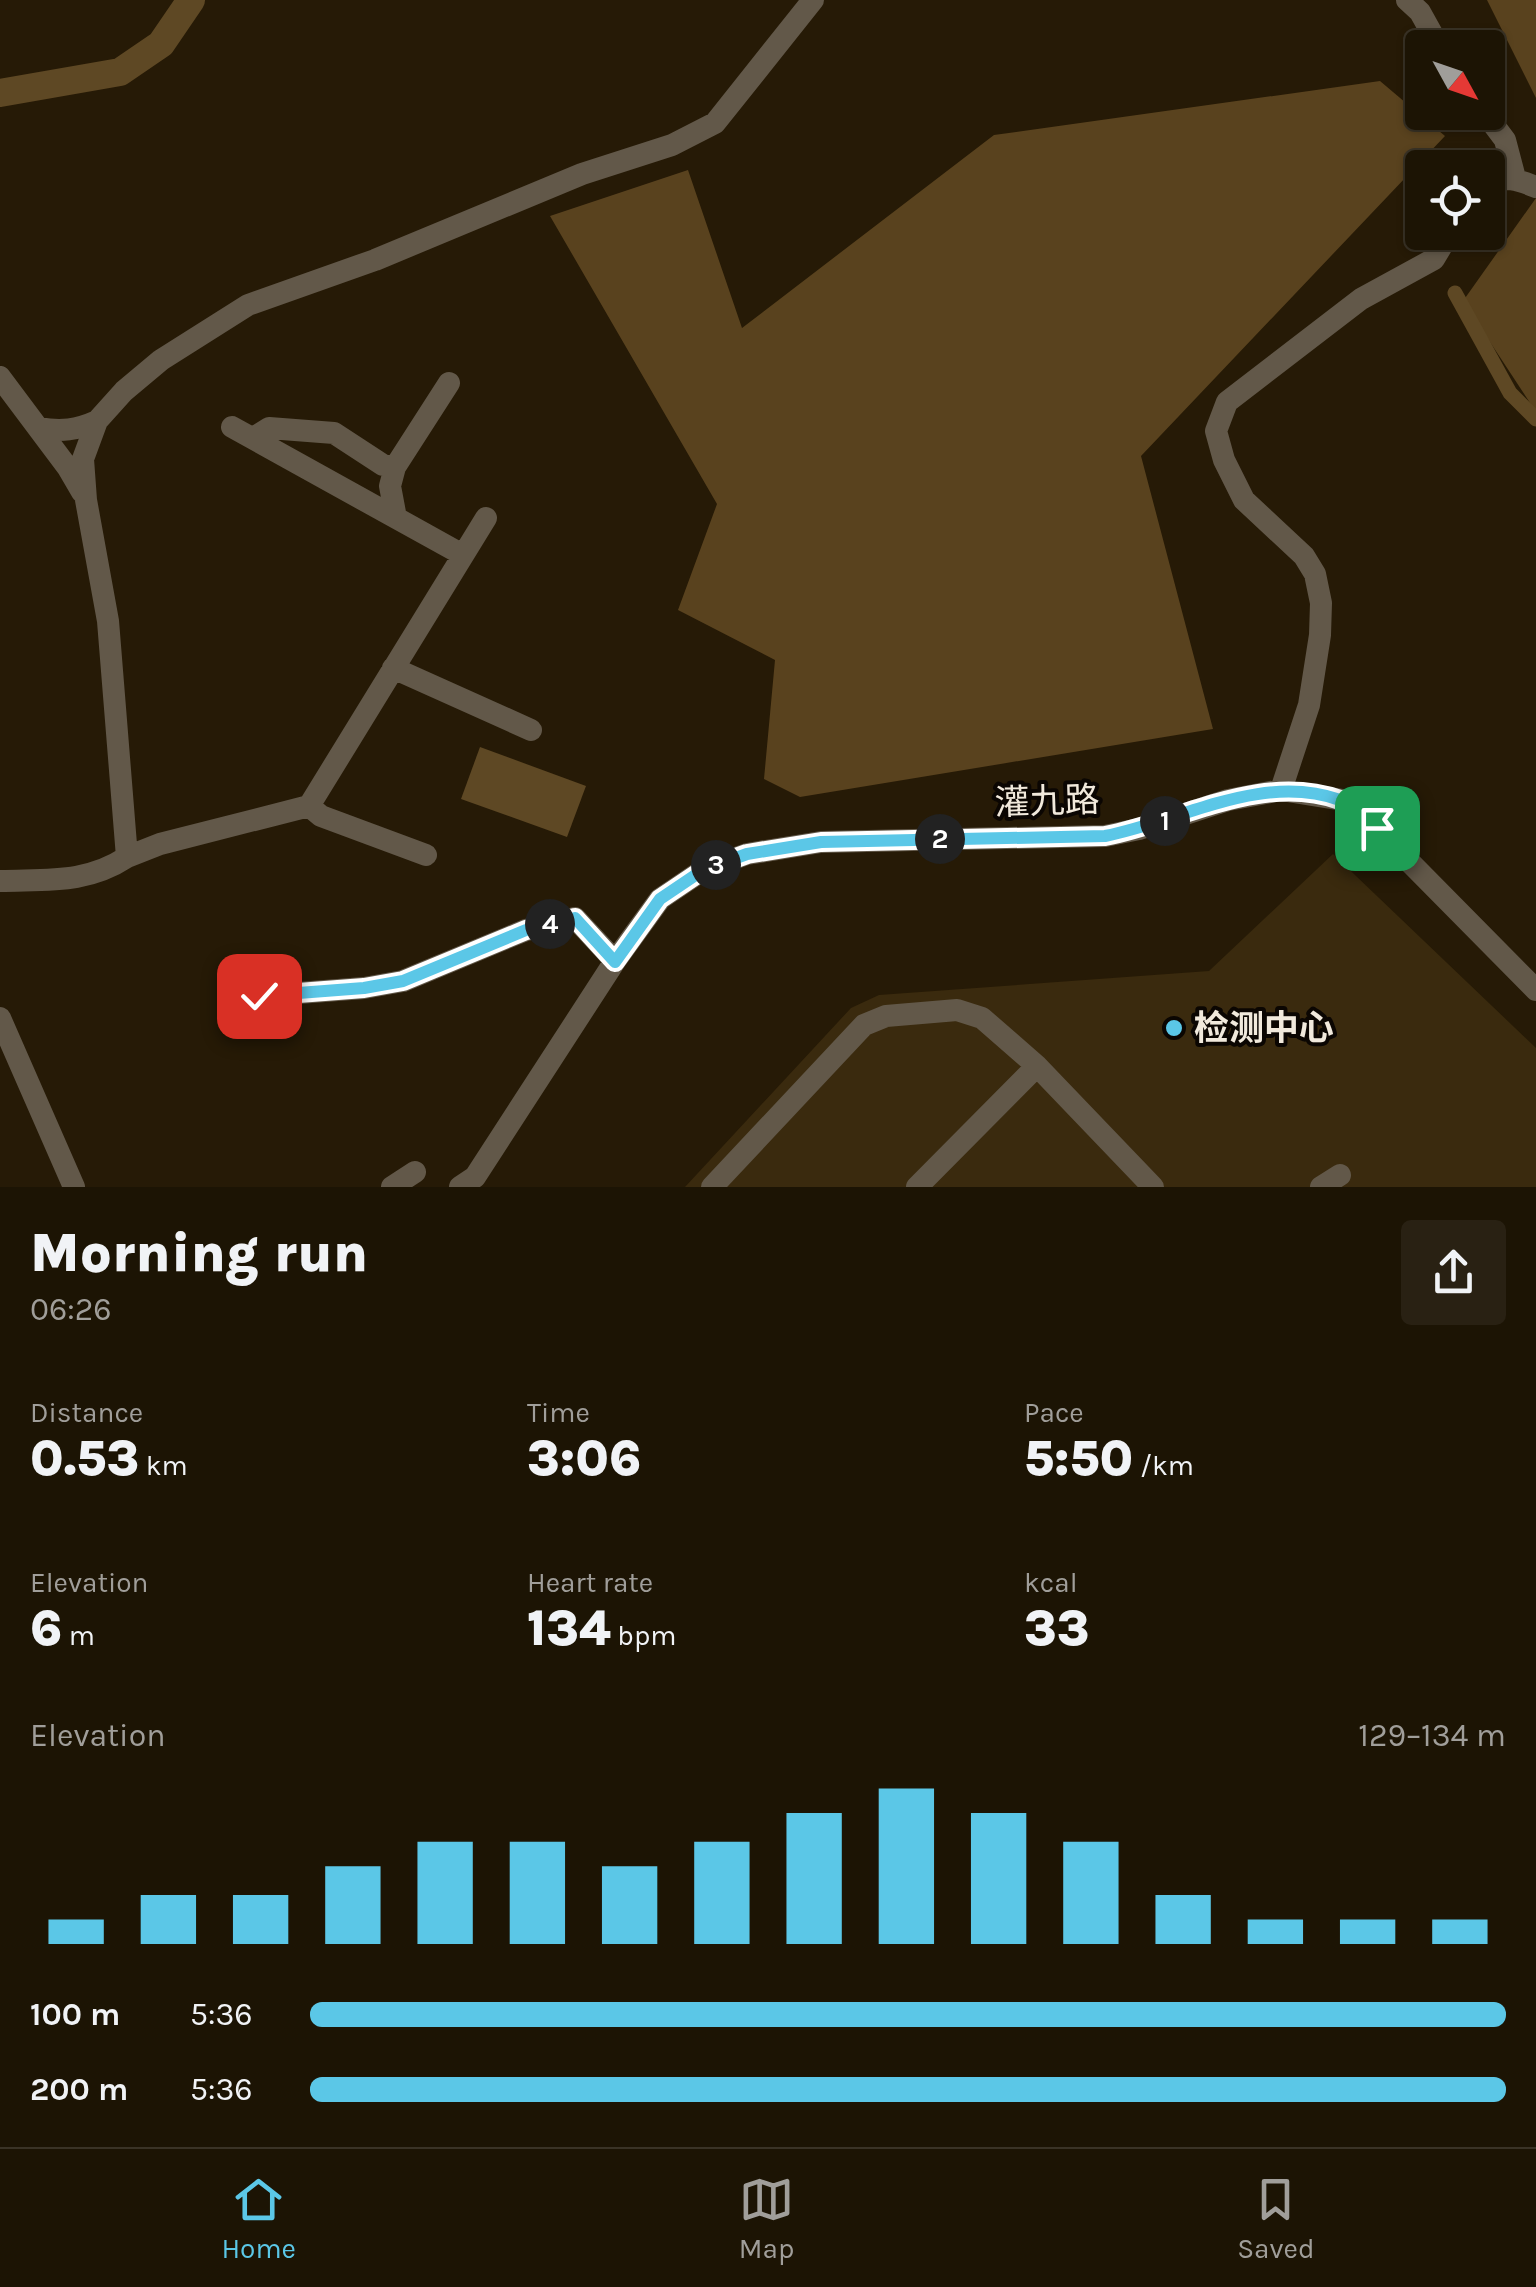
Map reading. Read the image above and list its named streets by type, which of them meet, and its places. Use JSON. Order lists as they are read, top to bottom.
{
  "streets": {
    "street": ["灌九路"]
  },
  "places": ["检测中心"],
  "north": "bottom right",
  "page": {
    "pins": [
      "1",
      "2",
      "3",
      "4"
    ],
    "heading": ["Morning run", "06:26"],
    "stats": [
      ["Distance", "0.53 km"],
      ["Time", "3:06"],
      ["Pace", "5:50 /km"],
      ["Elevation", "6 m"],
      ["Heart rate", "134 bpm"],
      ["kcal", "33"]
    ],
    "chart": ["Elevation", "129–134 m"],
    "list": [
      {
        "name": "100 m",
        "note": "5:36"
      },
      {
        "name": "200 m",
        "note": "5:36"
      }
    ],
    "tabs": ["Home", "Map", "Saved"]
  }
}
